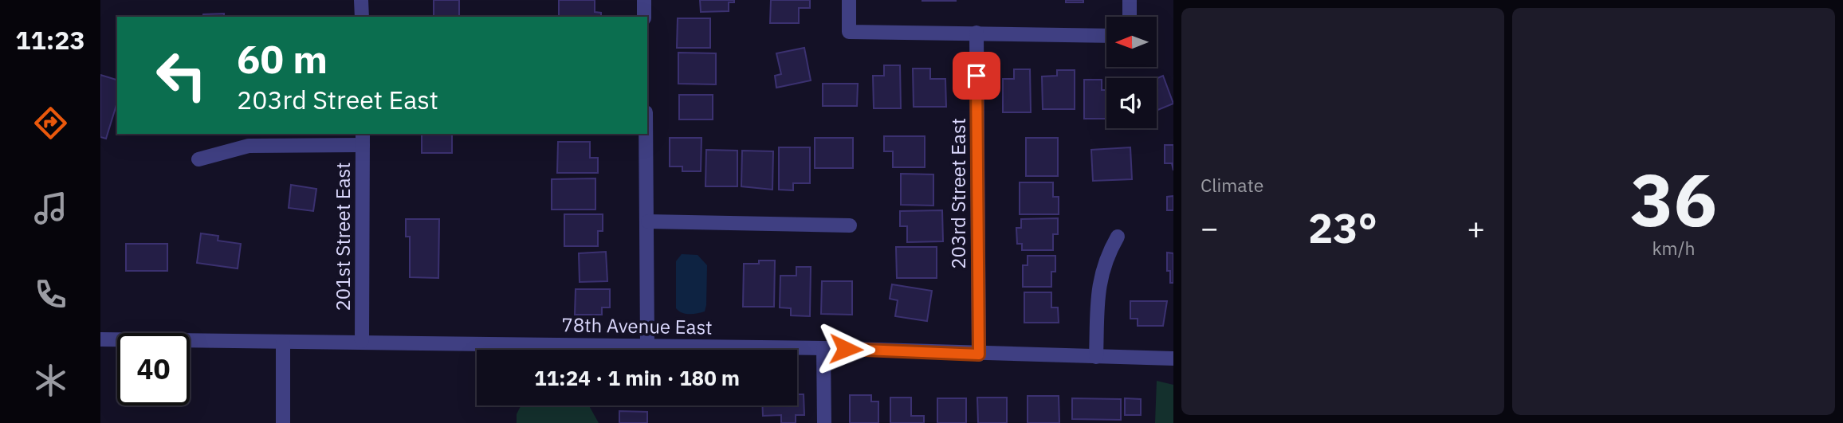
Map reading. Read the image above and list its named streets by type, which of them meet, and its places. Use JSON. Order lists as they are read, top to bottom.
{
  "streets": {
    "street": ["203rd Street East", "201st Street East", "78th Avenue East"]
  },
  "crossings": [
    ["203rd Street East", "78th Avenue East"],
    ["201st Street East", "78th Avenue East"]
  ],
  "north": "left",
  "page": {
    "tabs": "11:23",
    "tile": [
      "Climate",
      ["36", "km/h"]
    ],
    "turn": ["60 m", "203rd Street East"],
    "heat": ["−", "23°", "+"],
    "limit": "40",
    "trip": "11:24 · 1 min · 180 m"
  }
}
